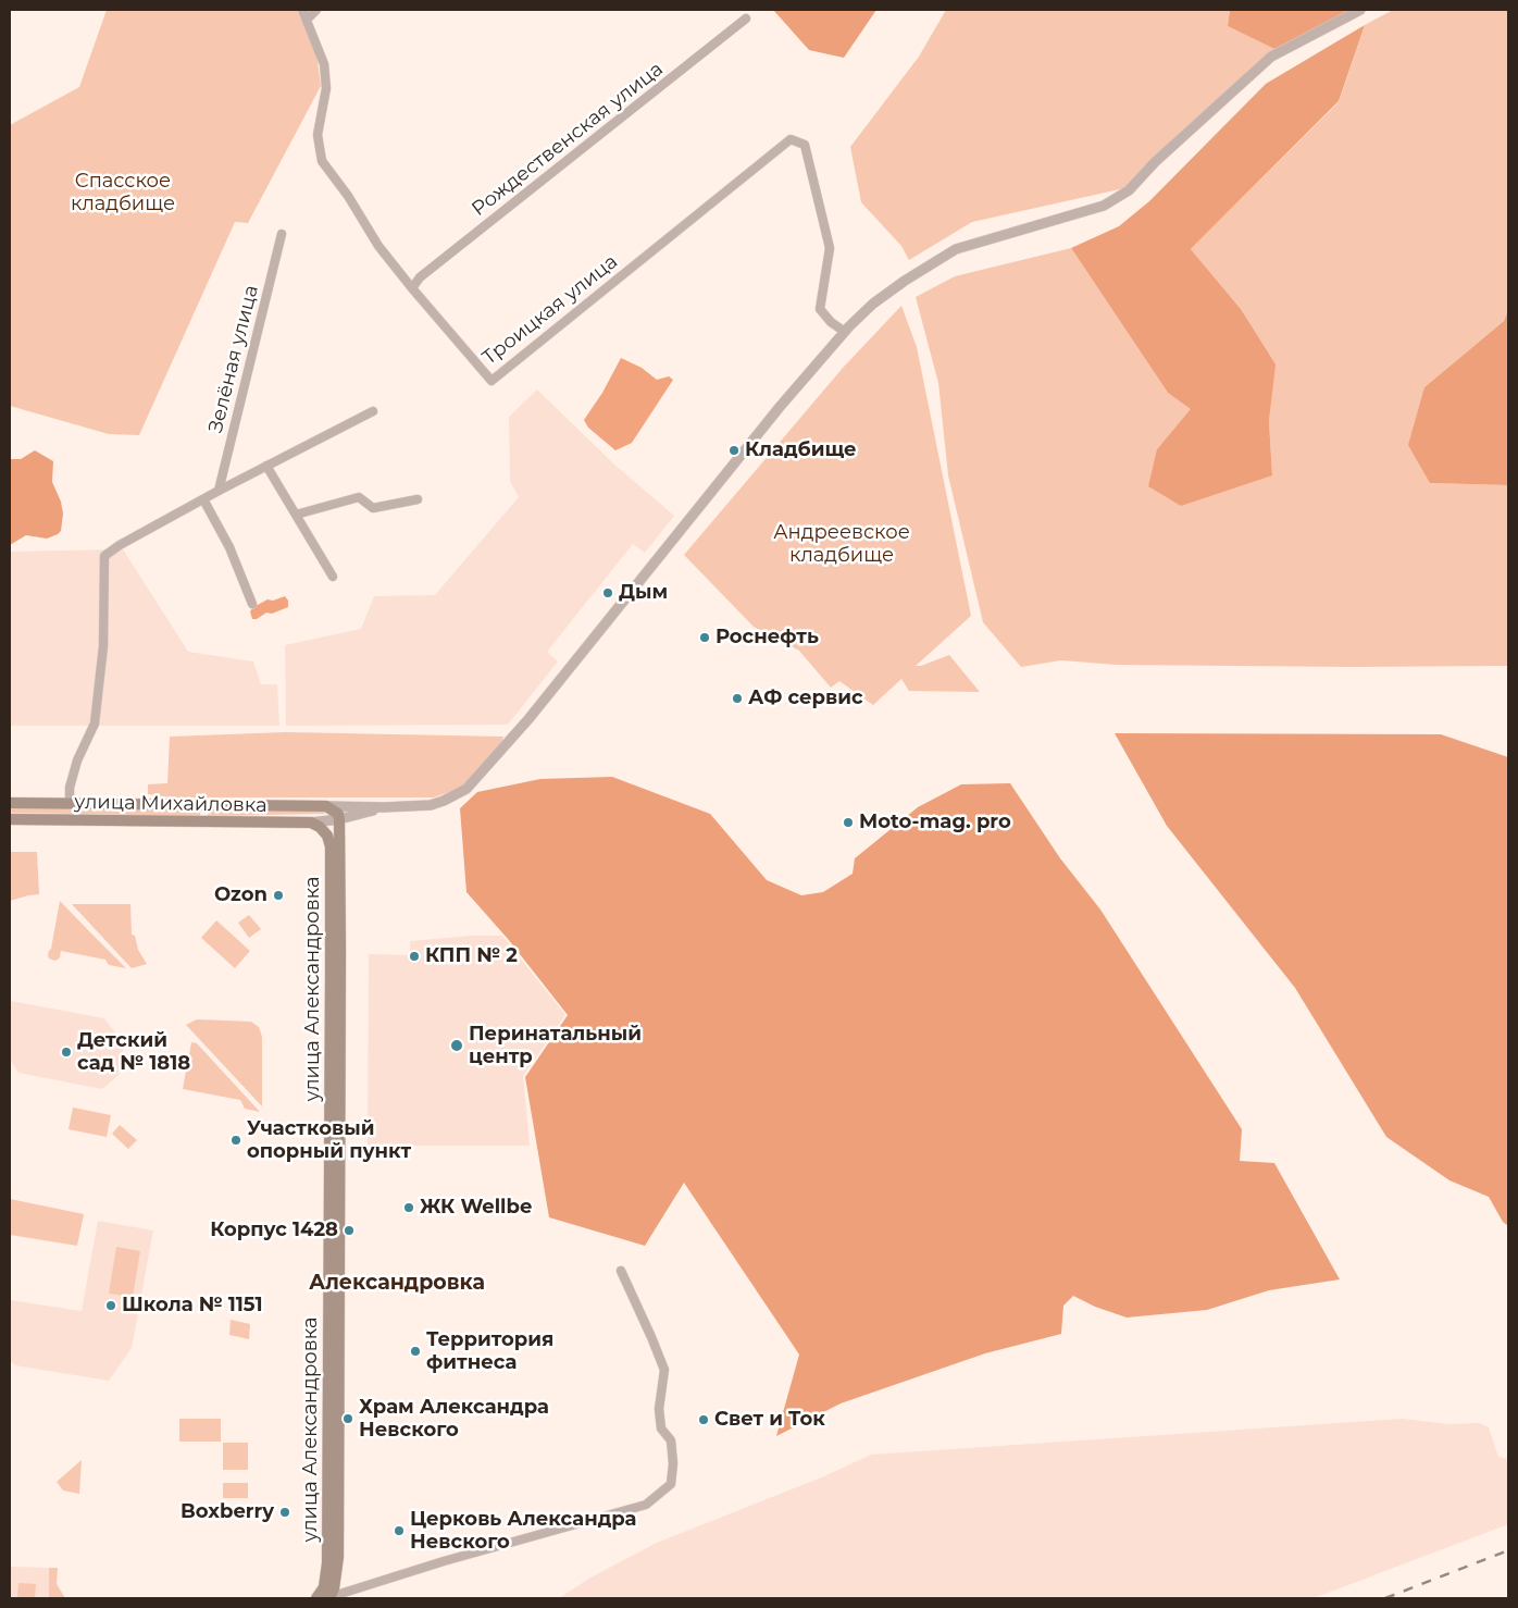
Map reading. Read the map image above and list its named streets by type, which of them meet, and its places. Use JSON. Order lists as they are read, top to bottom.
{
  "streets": {
    "main road": ["улица Михайловка", "улица Александровка"],
    "street": ["Рождественская улица", "Троицкая улица", "Зелёная улица"]
  },
  "crossings": [
    ["Рождественская улица", "Троицкая улица"],
    ["улица Михайловка", "улица Александровка"]
  ],
  "districts": ["Александровка"],
  "parks": ["Спасское кладбище", "Андреевское кладбище"],
  "places": [
    "Кладбище",
    "Дым",
    "Роснефть",
    "АФ сервис",
    "Moto-mag. pro",
    "Ozon",
    "КПП № 2",
    "Перинатальный центр",
    "Детский сад № 1818",
    "Участковый опорный пункт",
    "ЖК Wellbe",
    "Корпус 1428",
    "Школа № 1151",
    "Территория фитнеса",
    "Храм Александра Невского",
    "Свет и Ток",
    "Boxberry",
    "Церковь Александра Невского"
  ]
}
